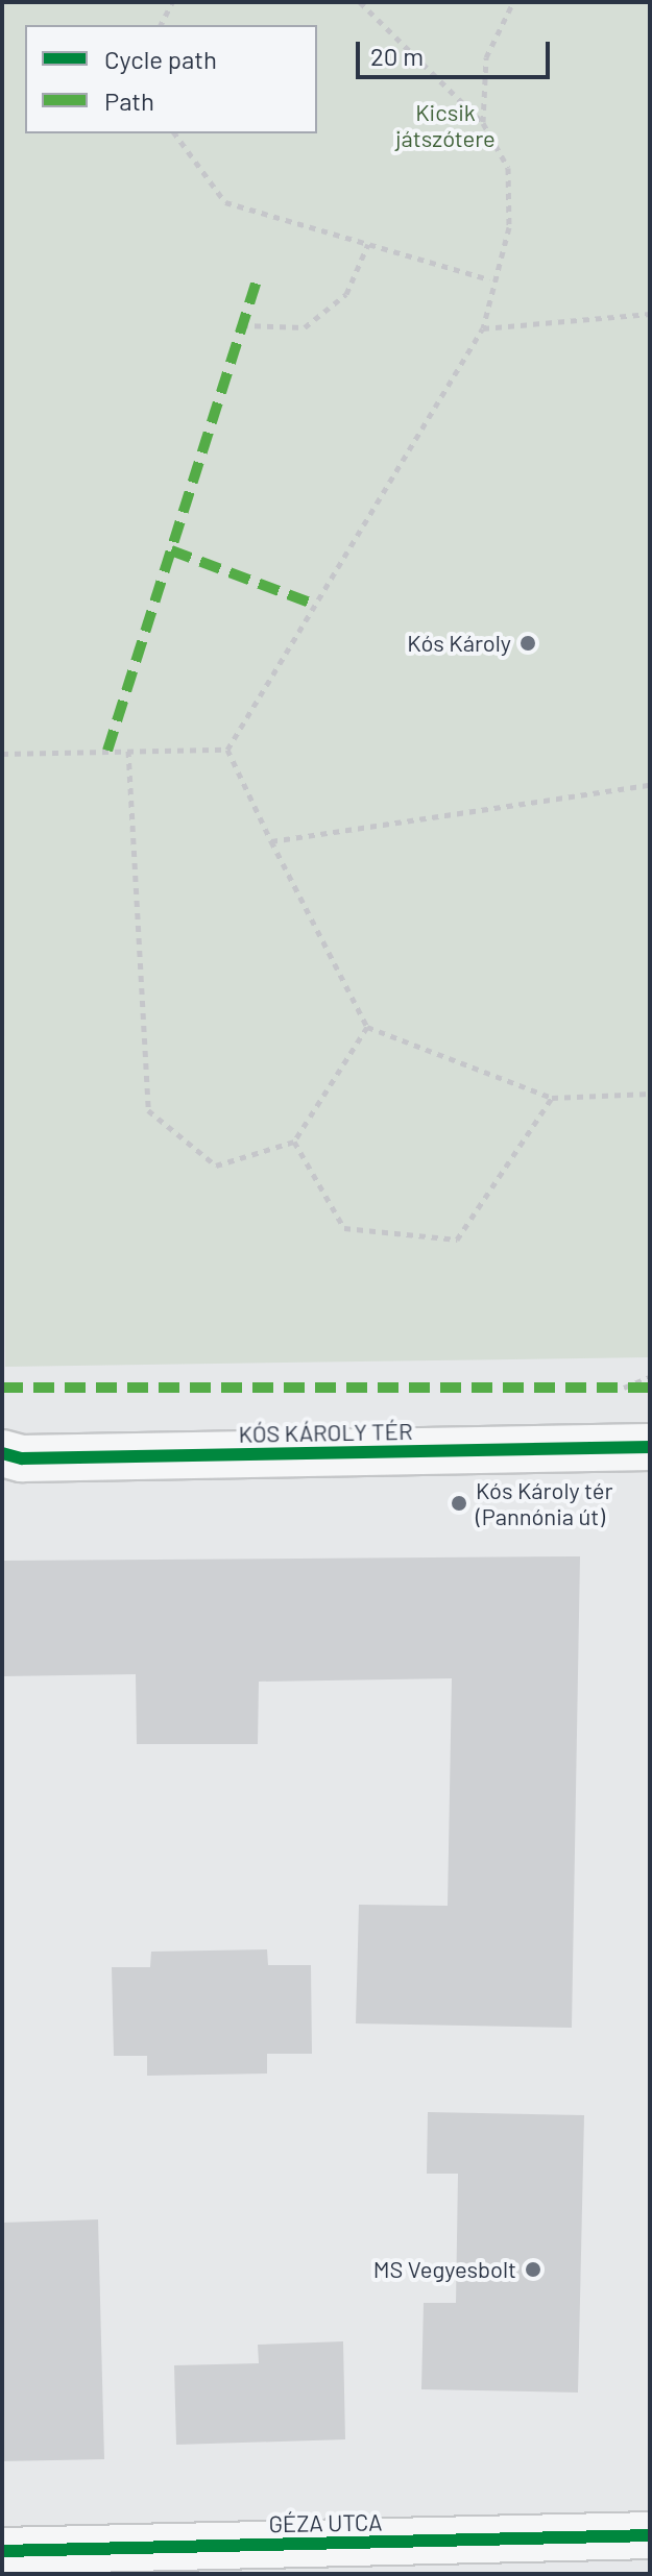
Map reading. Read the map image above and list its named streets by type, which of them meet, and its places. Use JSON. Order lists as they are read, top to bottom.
{
  "streets": {
    "street": ["KÓS KÁROLY TÉR", "GÉZA UTCA"]
  },
  "parks": ["Kicsik játszótere"],
  "places": ["Kós Károly", "Kós Károly tér (Pannónia út)", "MS Vegyesbolt"],
  "legend": ["Cycle path", "Path"],
  "scale_bar": "20 m"
}
